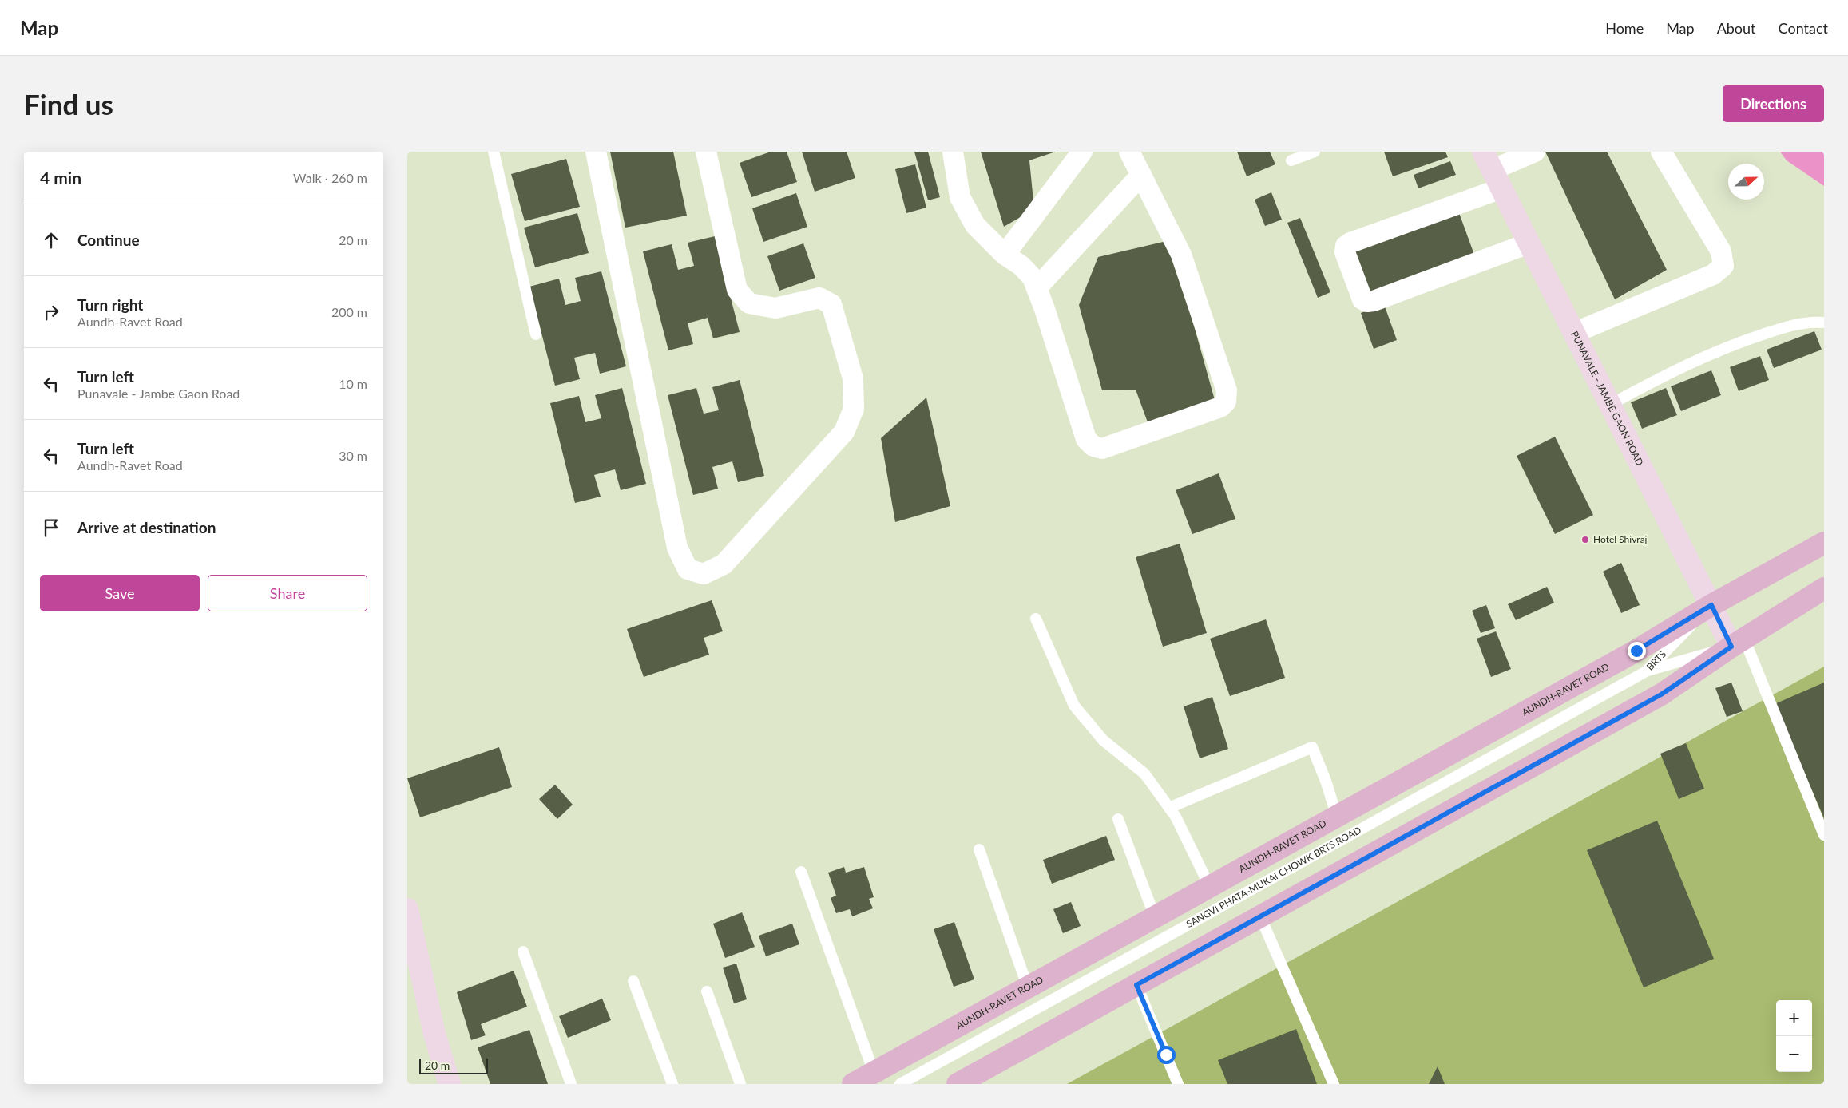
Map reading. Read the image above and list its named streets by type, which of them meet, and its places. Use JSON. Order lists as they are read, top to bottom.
{
  "streets": {
    "main road": ["AUNDH-RAVET ROAD"],
    "street": ["PUNAVALE - JAMBE GAON ROAD"],
    "lane": ["BRTS", "SANGVI PHATA-MUKAI CHOWK BRTS ROAD"]
  },
  "crossings": [
    ["PUNAVALE - JAMBE GAON ROAD", "BRTS"],
    ["PUNAVALE - JAMBE GAON ROAD", "AUNDH-RAVET ROAD"],
    ["BRTS", "AUNDH-RAVET ROAD"],
    ["BRTS", "SANGVI PHATA-MUKAI CHOWK BRTS ROAD"]
  ],
  "places": ["Hotel Shivraj"],
  "scale_bar": "20 m",
  "north": "right",
  "page": {
    "header": "Map",
    "nav": [
      "Home",
      "Map",
      "About",
      "Contact"
    ],
    "buttons": [
      "Directions",
      ["Save", "Share"]
    ],
    "title": "Find us",
    "heading": ["4 min", "Walk · 260 m"],
    "list": [
      ["Continue", "20 m"],
      ["Turn right", "Aundh-Ravet Road", "200 m"],
      ["Turn left", "Punavale - Jambe Gaon Road", "10 m"],
      ["Turn left", "Aundh-Ravet Road", "30 m"],
      "Arrive at destination"
    ],
    "map_buttons": ["+", "−"],
    "scale": "20 m"
  }
}
